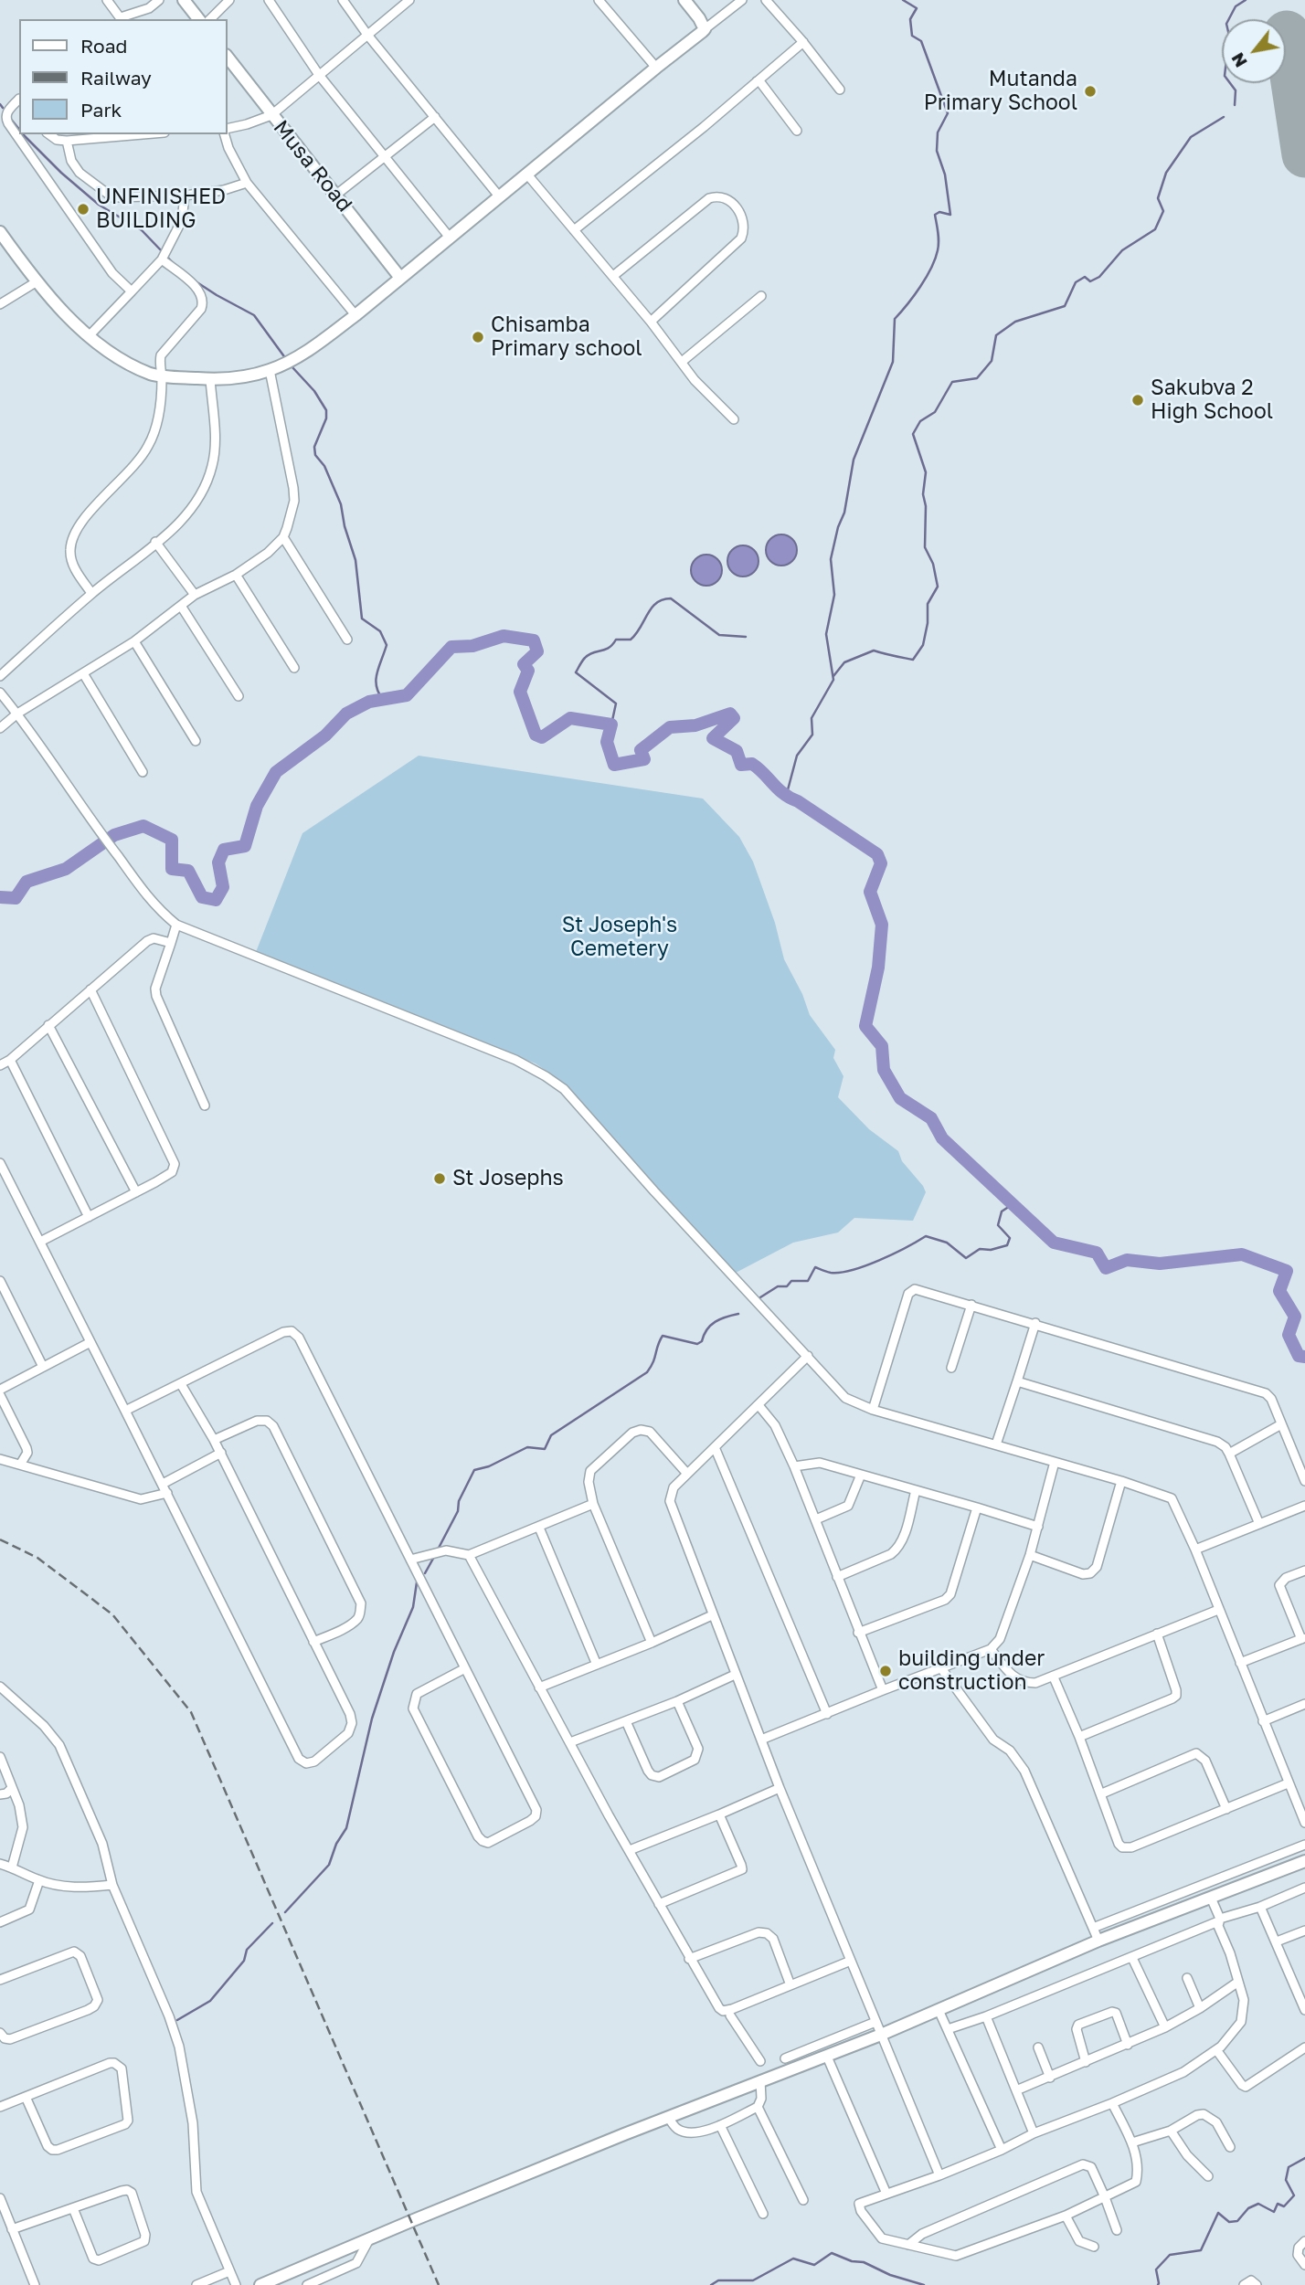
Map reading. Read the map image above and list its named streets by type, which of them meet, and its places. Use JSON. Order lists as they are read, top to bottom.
{
  "streets": {
    "street": ["Musa Road"]
  },
  "parks": ["St Joseph's Cemetery"],
  "places": [
    "Mutanda Primary School",
    "UNFINISHED BUILDING",
    "Chisamba Primary school",
    "Sakubva 2 High School",
    "St Josephs",
    "building under construction"
  ],
  "legend": ["Road", "Railway", "Park"],
  "north": "bottom left"
}
